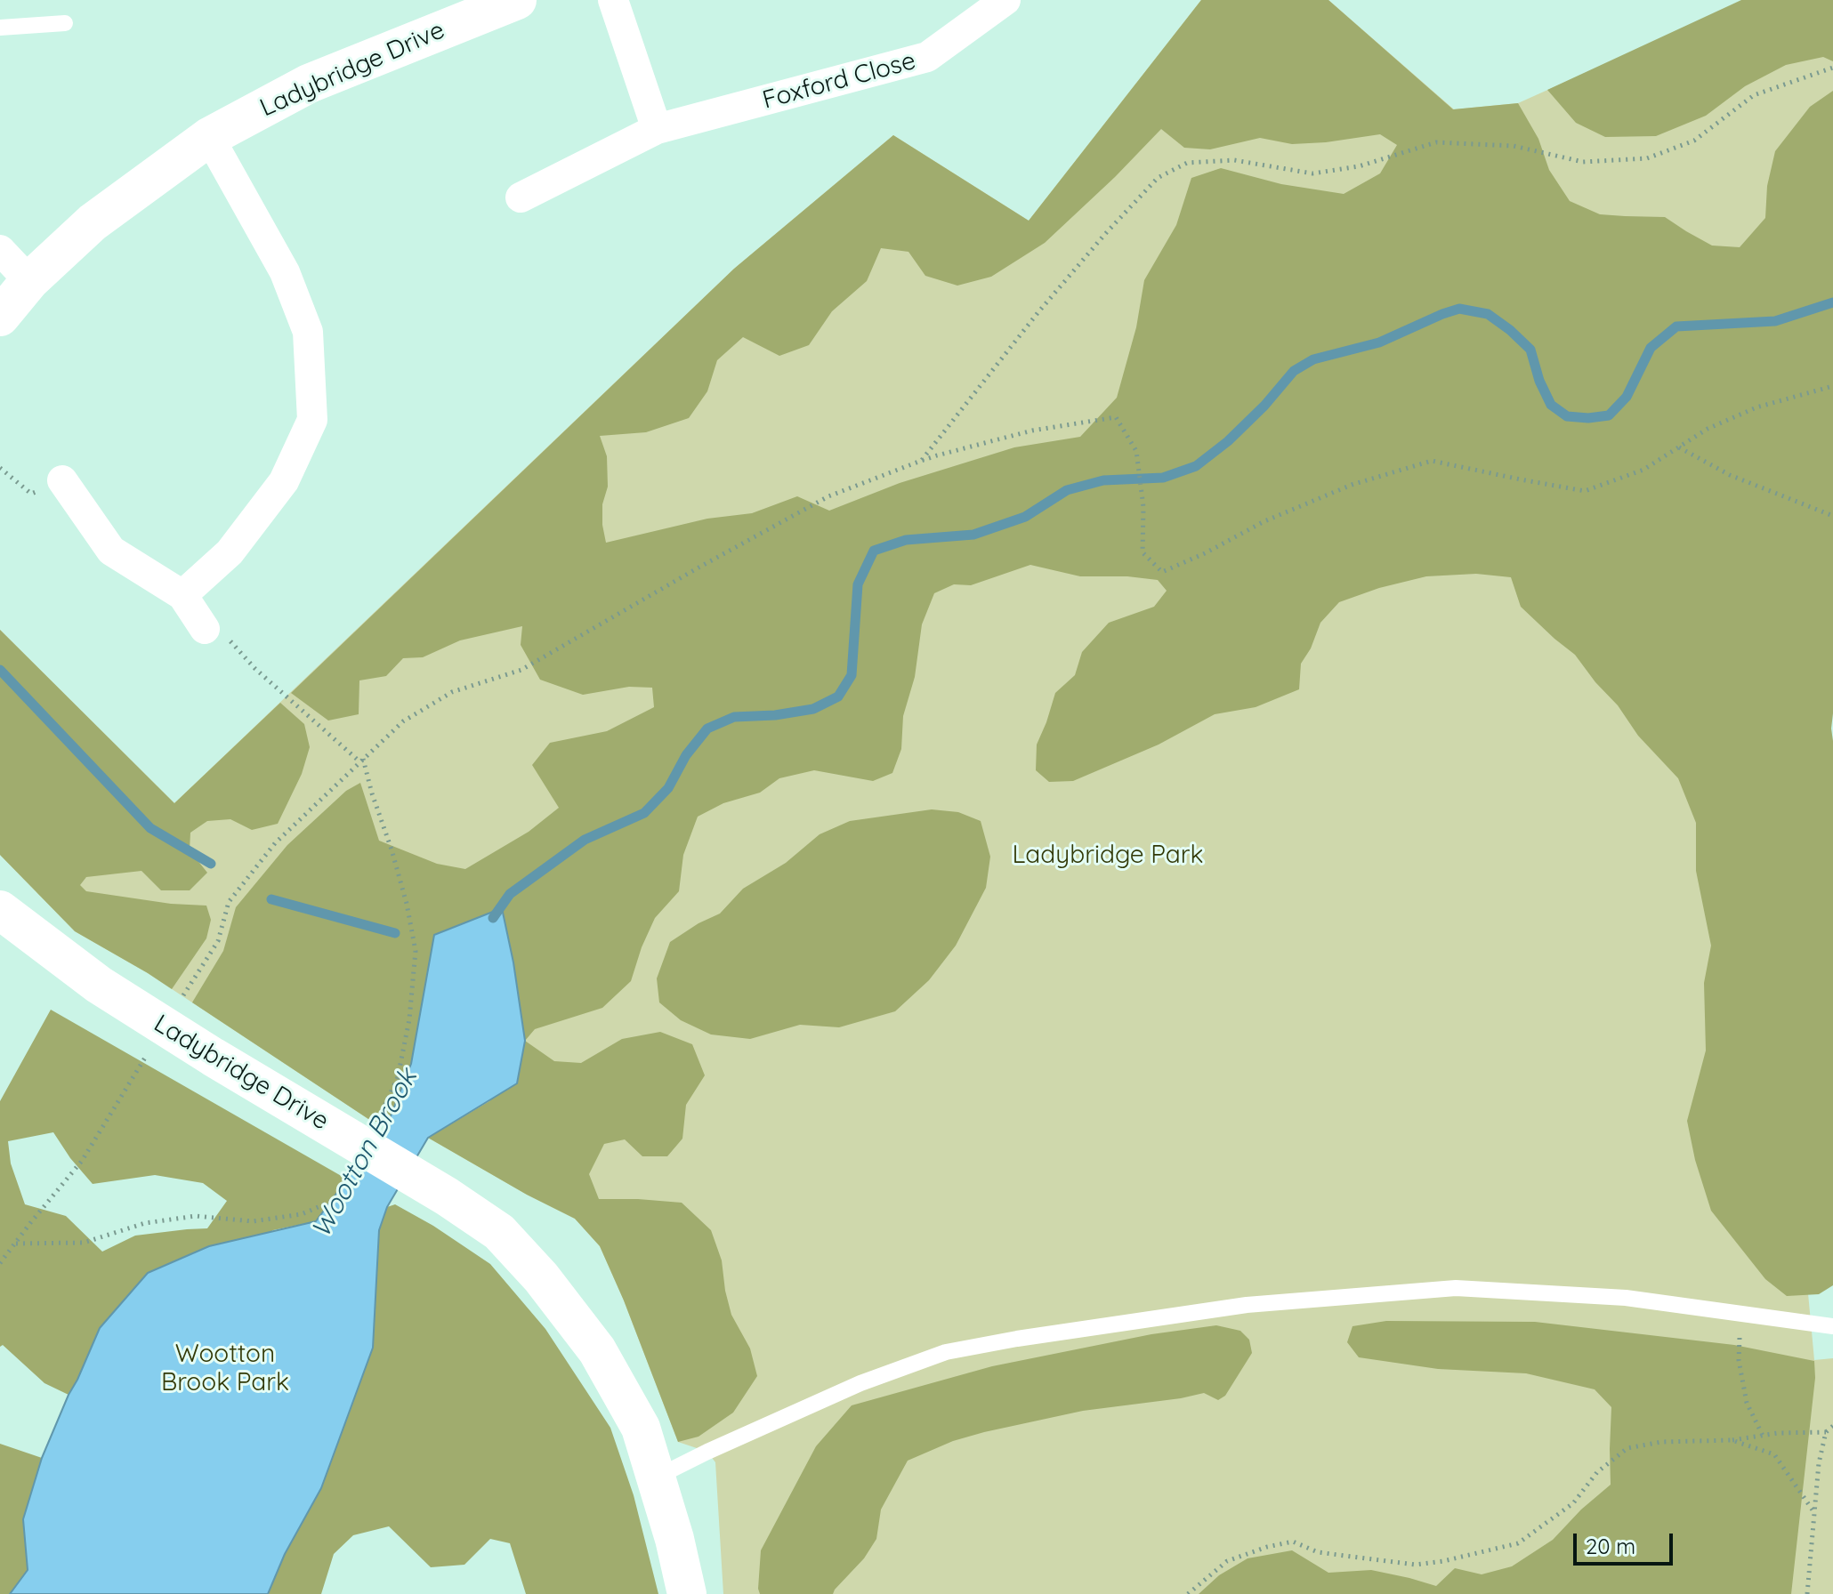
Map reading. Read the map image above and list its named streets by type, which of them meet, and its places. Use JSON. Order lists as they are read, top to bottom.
{
  "streets": {
    "street": ["Ladybridge Drive", "Foxford Close"]
  },
  "water": ["Wootton Brook"],
  "parks": ["Ladybridge Park", "Wootton Brook Park"],
  "scale_bar": "20 m"
}
